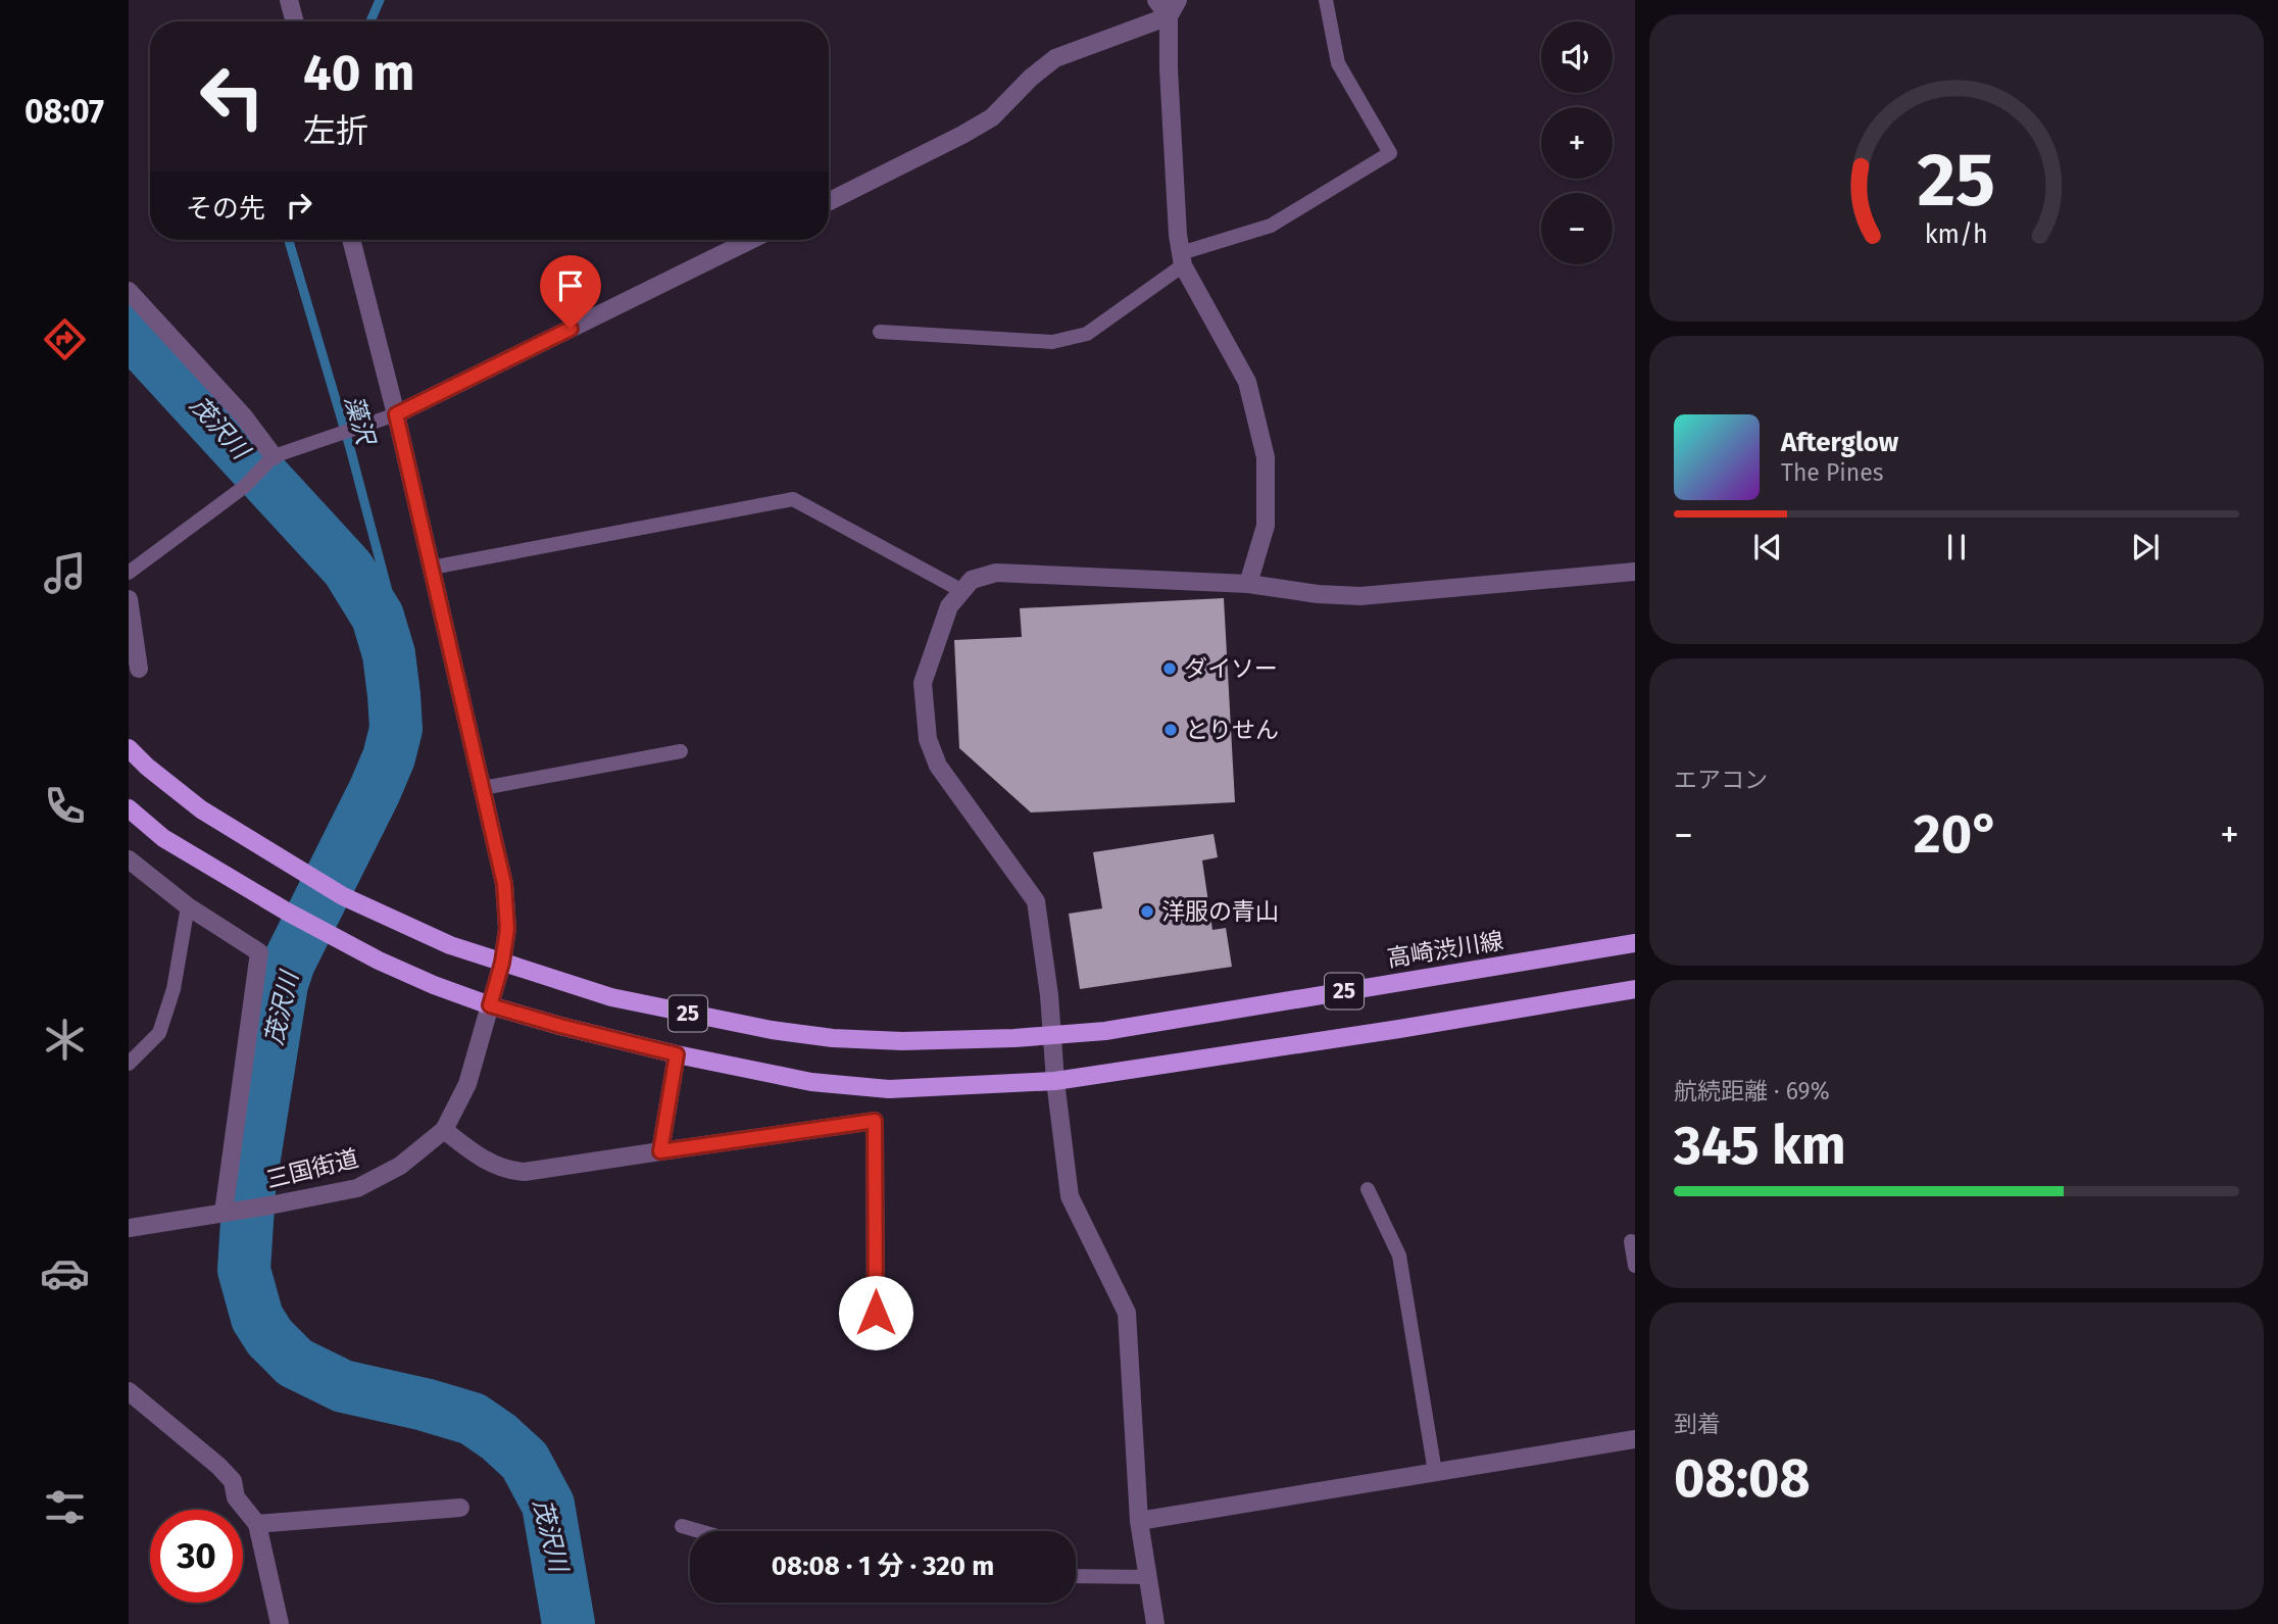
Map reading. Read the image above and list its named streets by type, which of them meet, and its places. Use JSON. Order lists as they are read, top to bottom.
{
  "streets": {
    "main road": ["高崎渋川線", "25"],
    "street": ["三国街道"]
  },
  "crossings": [
    ["高崎渋川線", "25"],
    ["25", "三国街道"]
  ],
  "water": ["藻沢", "茂沢川"],
  "places": ["ダイソー", "とりせん", "洋服の青山"],
  "page": {
    "tabs": "08:07",
    "map_buttons": ["+", "−"],
    "turn": ["40 m", "左折"],
    "then": "その先",
    "song": ["Afterglow", "The Pines"],
    "tile": [
      "エアコン",
      ["航続距離 · 69%", "345 km"],
      ["到着", "08:08"]
    ],
    "heat": ["−", "20°", "+"],
    "limit": "30",
    "trip": "08:08 · 1 分 · 320 m",
    "gauge": ["25", "km/h"]
  }
}
